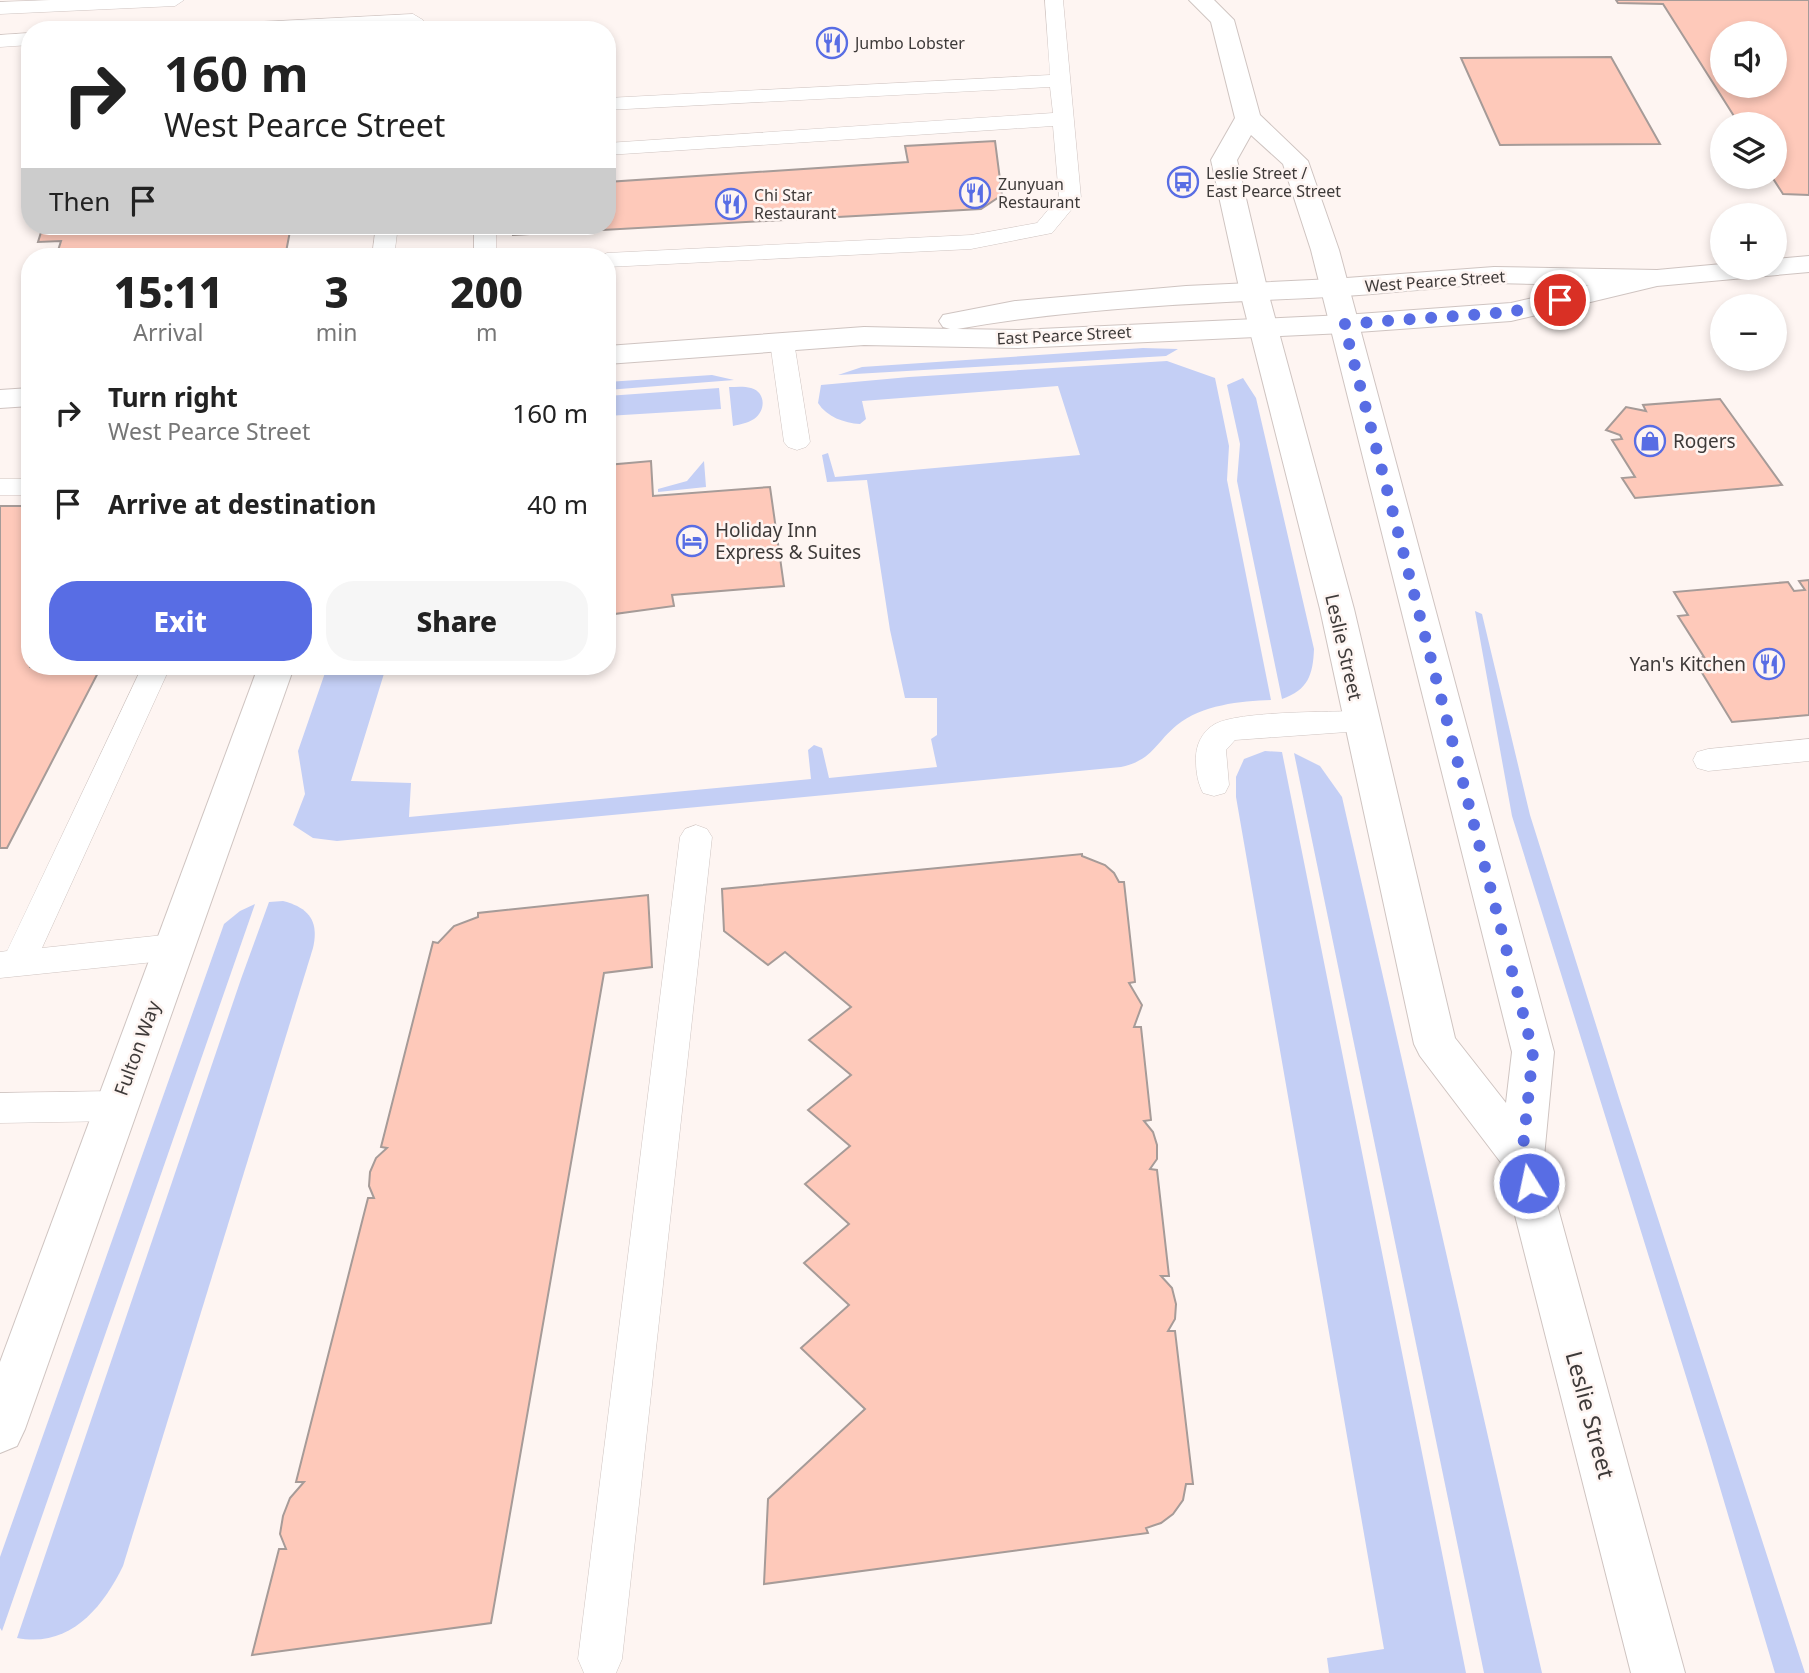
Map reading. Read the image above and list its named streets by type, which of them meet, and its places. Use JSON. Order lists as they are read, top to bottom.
{
  "streets": {
    "main road": [
      "West Pearce Street",
      "East Pearce Street",
      "Leslie Street",
      "Fulton Way"
    ]
  },
  "crossings": [
    ["West Pearce Street", "East Pearce Street"],
    ["West Pearce Street", "Leslie Street"],
    ["East Pearce Street", "Leslie Street"]
  ],
  "places": {
    "restaurant": [
      "Jumbo Lobster",
      "Zunyuan Restaurant",
      "Chi Star Restaurant",
      "Yan's Kitchen"
    ],
    "bus stop": ["Leslie Street / East Pearce Street"],
    "shop": ["Rogers"],
    "hotel": ["Holiday Inn Express & Suites"]
  },
  "page": {
    "map_buttons": ["+", "−"],
    "turn": ["160 m", "West Pearce Street"],
    "then": "Then",
    "eta": [
      "15:11",
      "Arrival",
      "3",
      "min",
      "200",
      "m"
    ],
    "list": [
      {
        "name": "Turn right",
        "note": "West Pearce Street",
        "value": "160 m"
      },
      {
        "name": "Arrive at destination",
        "value": "40 m"
      }
    ],
    "buttons": ["Exit", "Share"]
  }
}
